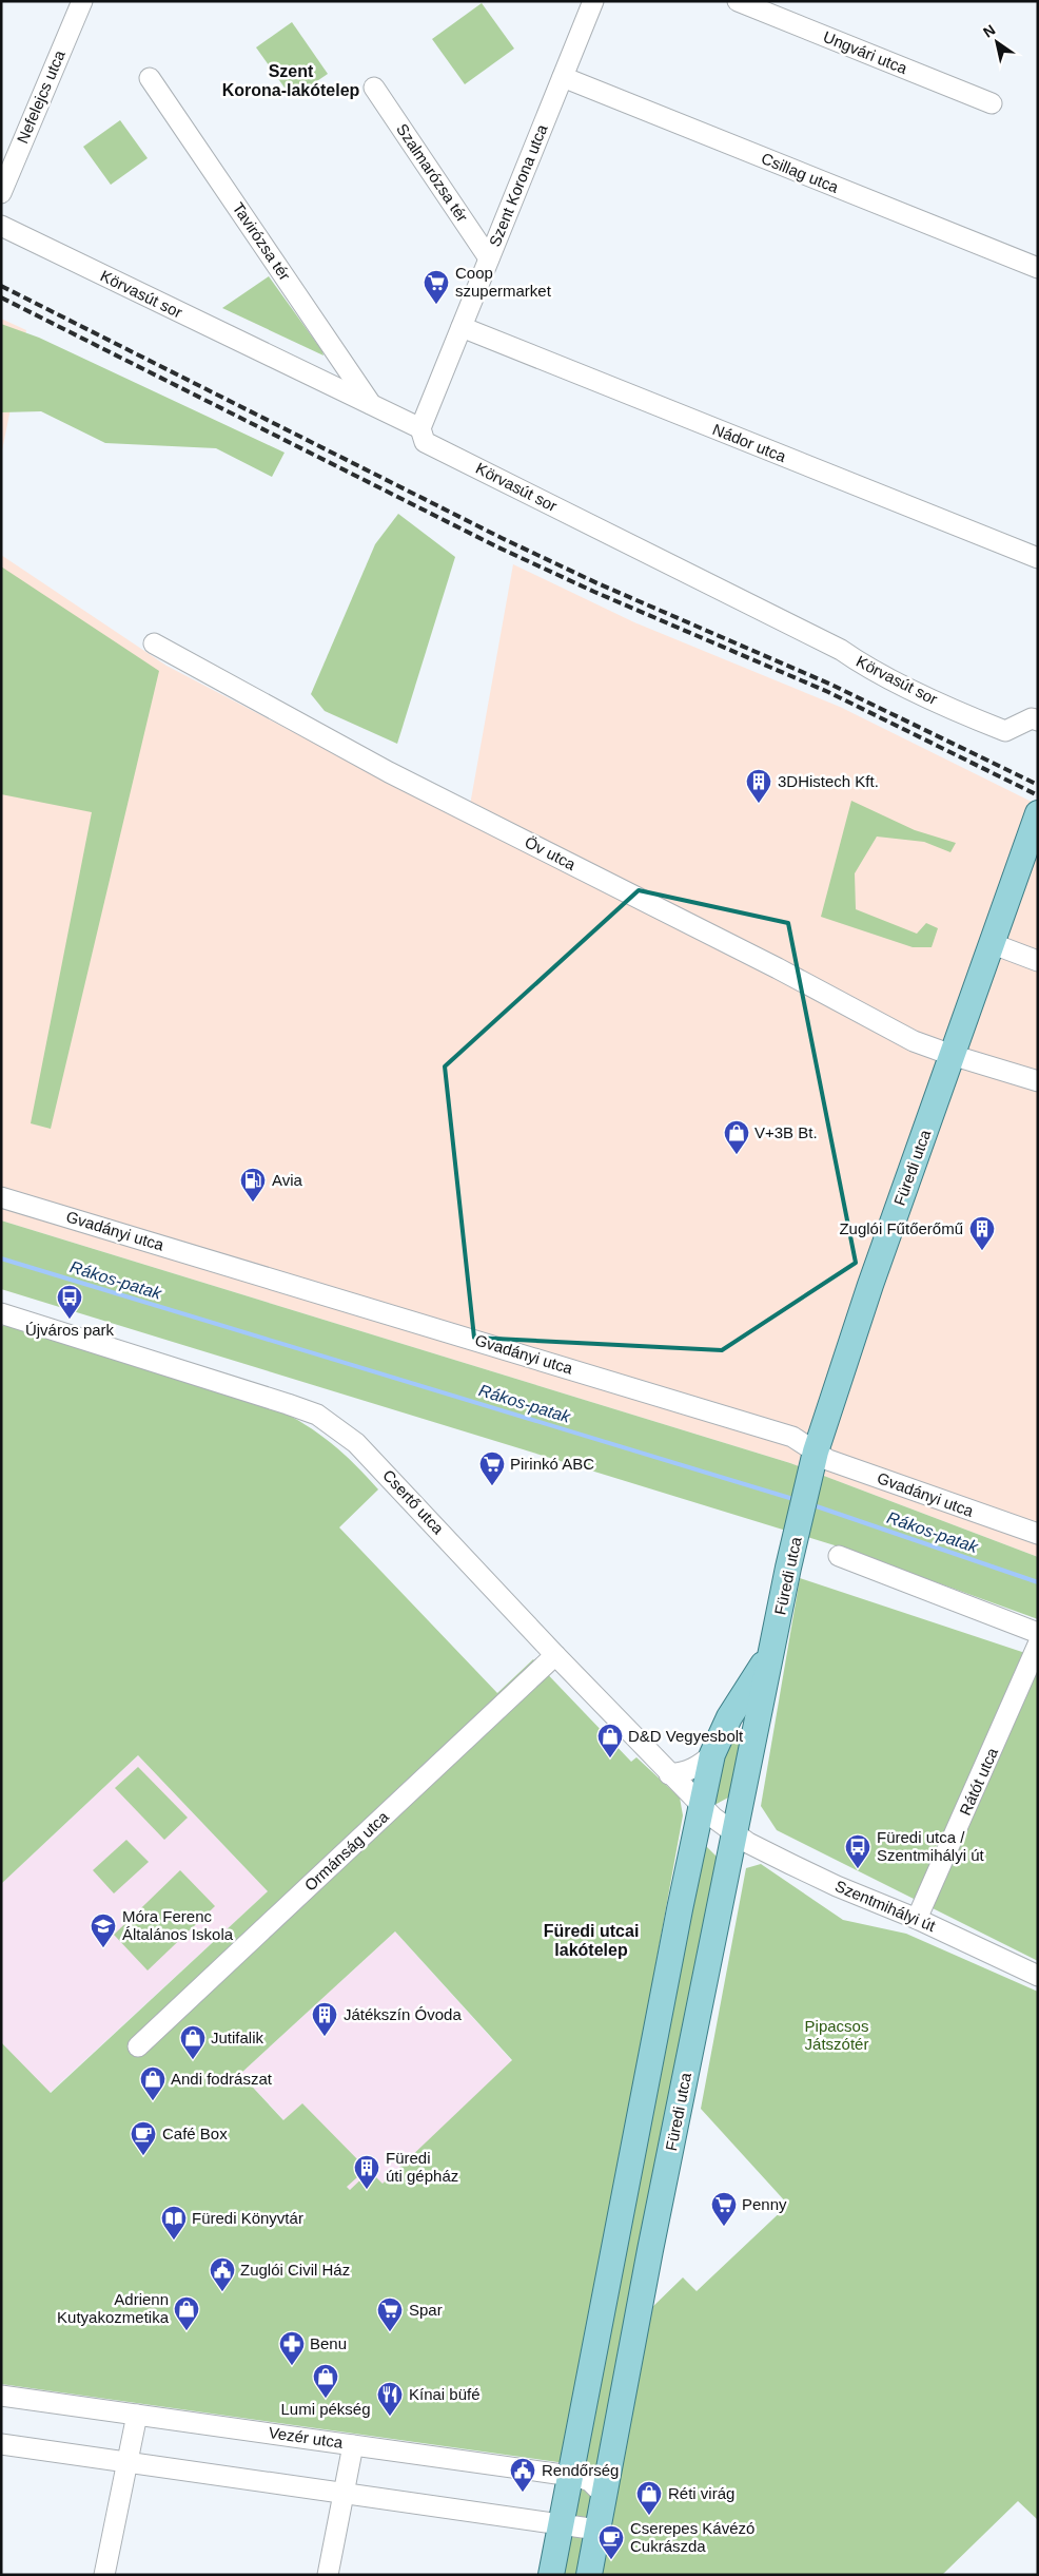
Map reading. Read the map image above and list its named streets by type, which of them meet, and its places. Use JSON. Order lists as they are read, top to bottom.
{
  "streets": {
    "main road": ["Füredi utca"],
    "street": [
      "Ungvári utca",
      "Nefelejcs utca",
      "Szalmarózsa tér",
      "Csillag utca",
      "Szent Korona utca",
      "Tavirózsa tér",
      "Körvasút sor",
      "Nádor utca",
      "Öv utca",
      "Gvadányi utca",
      "Csertő utca",
      "Rátót utca",
      "Ormánság utca",
      "Szentmihályi út",
      "Vezér utca"
    ]
  },
  "crossings": [
    ["Szalmarózsa tér", "Szent Korona utca"],
    ["Csillag utca", "Szent Korona utca"],
    ["Szent Korona utca", "Körvasút sor"],
    ["Szent Korona utca", "Nádor utca"],
    ["Tavirózsa tér", "Körvasút sor"],
    ["Öv utca", "Füredi utca"],
    ["Füredi utca", "Gvadányi utca"],
    ["Füredi utca", "Csertő utca"],
    ["Füredi utca", "Szentmihályi út"],
    ["Füredi utca", "Vezér utca"],
    ["Csertő utca", "Ormánság utca"],
    ["Csertő utca", "Szentmihályi út"],
    ["Rátót utca", "Szentmihályi út"]
  ],
  "districts": ["Szent Korona-lakótelep", "Füredi utcai lakótelep"],
  "water": ["Rákos-patak"],
  "parks": ["Pipacsos Játszótér"],
  "places": {
    "supermarket": [
      "Coop szupermarket",
      "Pirinkó ABC",
      "Penny",
      "Spar"
    ],
    "building": [
      "3DHistech Kft.",
      "Zuglói Fűtőerőmű",
      "Játékszín Óvoda",
      "Füredi úti gépház"
    ],
    "shop": [
      "V+3B Bt.",
      "D&D Vegyesbolt",
      "Jutifalik",
      "Andi fodrászat",
      "Adrienn Kutyakozmetika",
      "Lumi pékség",
      "Réti virág"
    ],
    "fuel station": ["Avia"],
    "bus stop": ["Újváros park", "Füredi utca / Szentmihályi út"],
    "school or university": ["Móra Ferenc Általános Iskola"],
    "cafe": ["Café Box", "Cserepes Kávézó Cukrászda"],
    "library": ["Füredi Könyvtár"],
    "public building": ["Zuglói Civil Ház", "Rendőrség"],
    "pharmacy": ["Benu"],
    "restaurant": ["Kínai büfé"]
  },
  "north": "top left"
}
